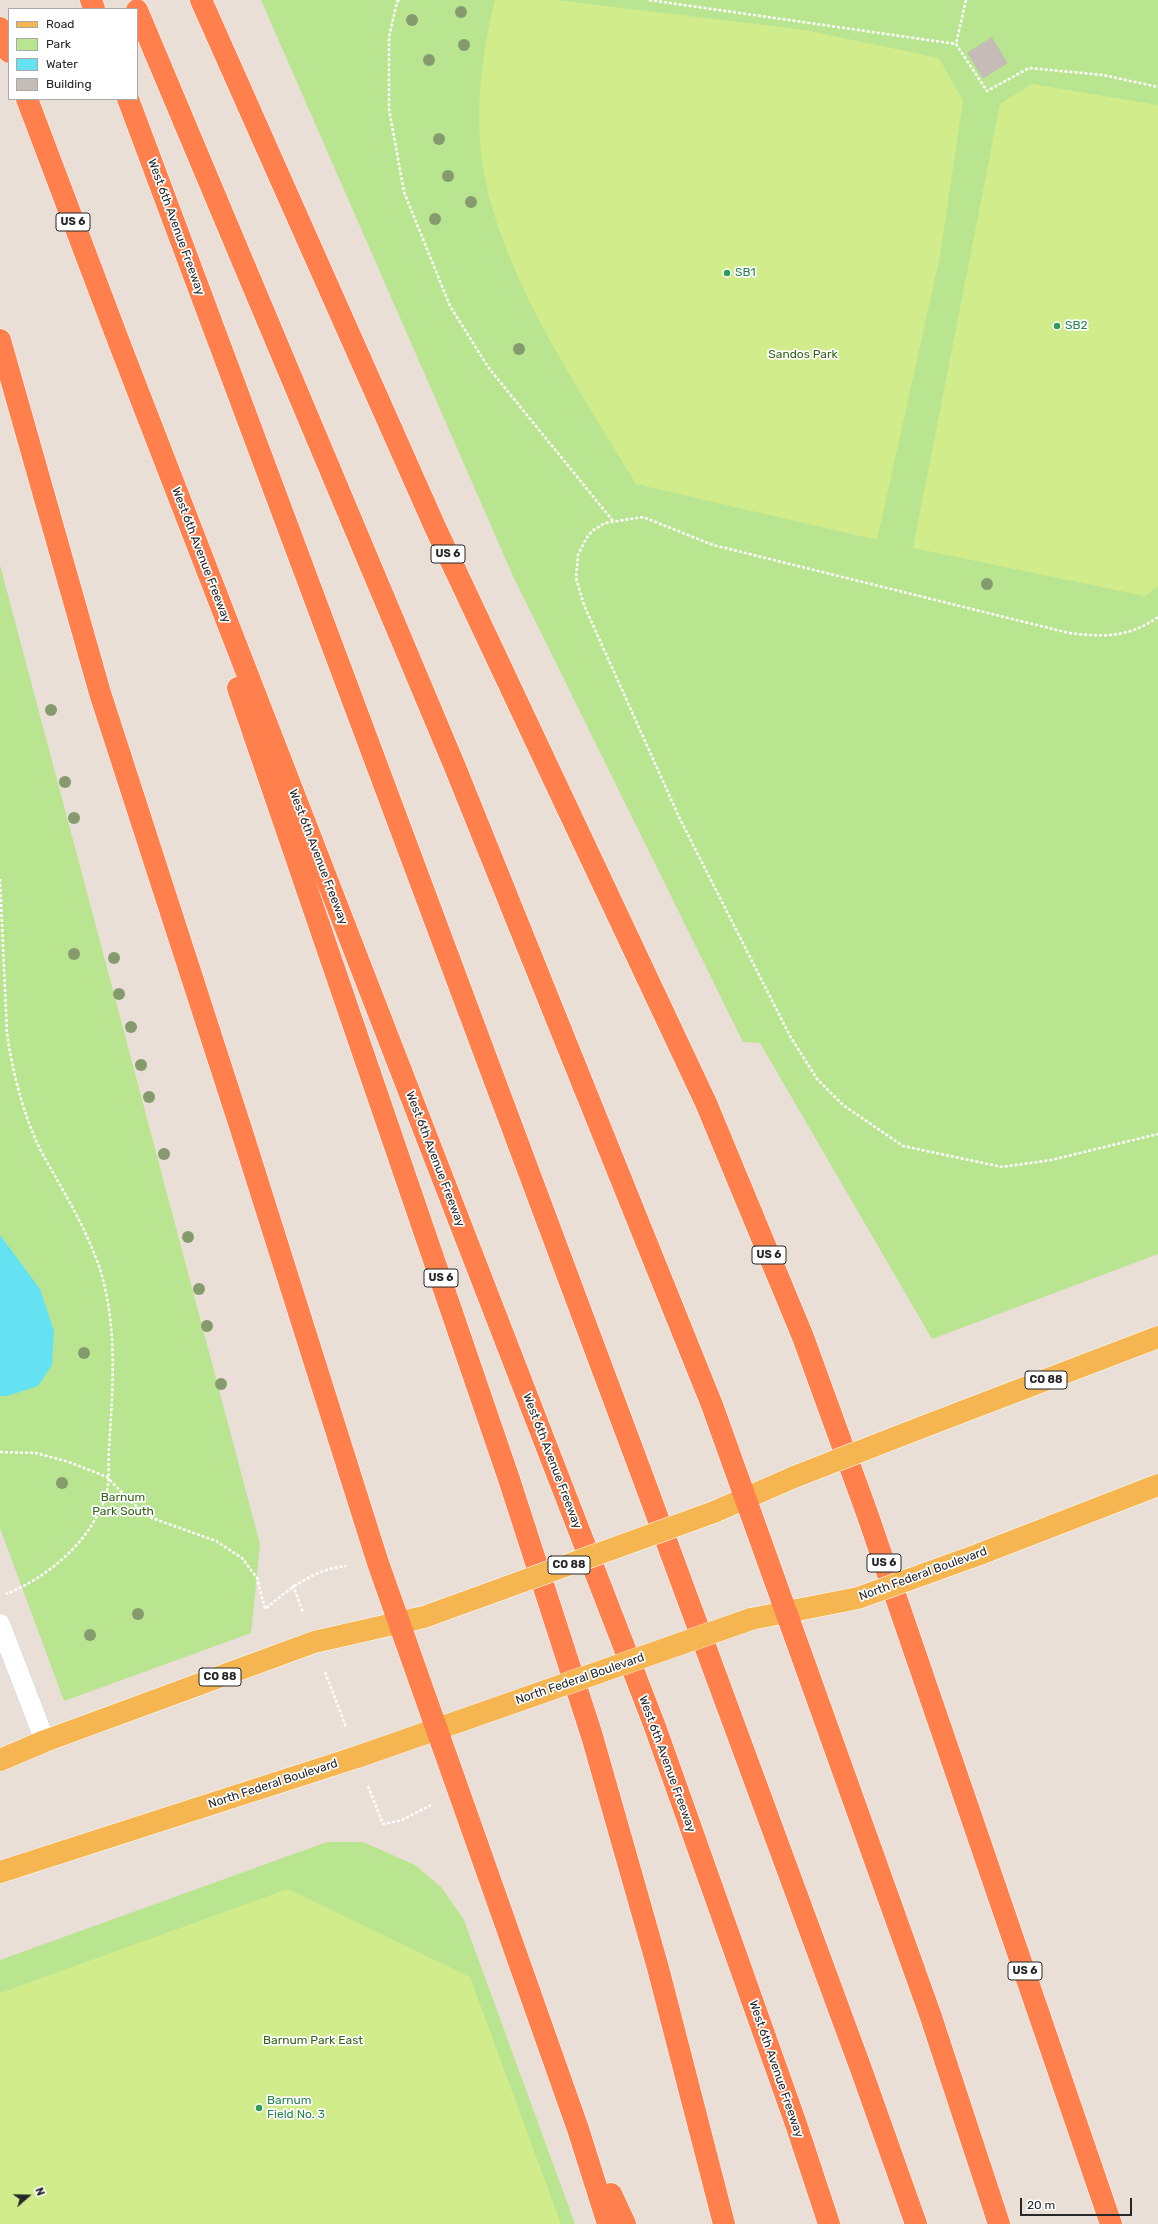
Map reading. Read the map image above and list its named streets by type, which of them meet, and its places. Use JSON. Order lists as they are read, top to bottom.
{
  "streets": {
    "highway": ["US 6", "West 6th Avenue Freeway"],
    "main road": ["CO 88", "North Federal Boulevard"]
  },
  "crossings": [
    ["US 6", "West 6th Avenue Freeway"]
  ],
  "parks": ["Sandos Park", "Barnum Park South", "Barnum Park East"],
  "places": ["SB1", "SB2", "Barnum Field No. 3"],
  "legend": [
    "Road",
    "Park",
    "Water",
    "Building"
  ],
  "scale_bar": "20 m",
  "north": "right"
}
